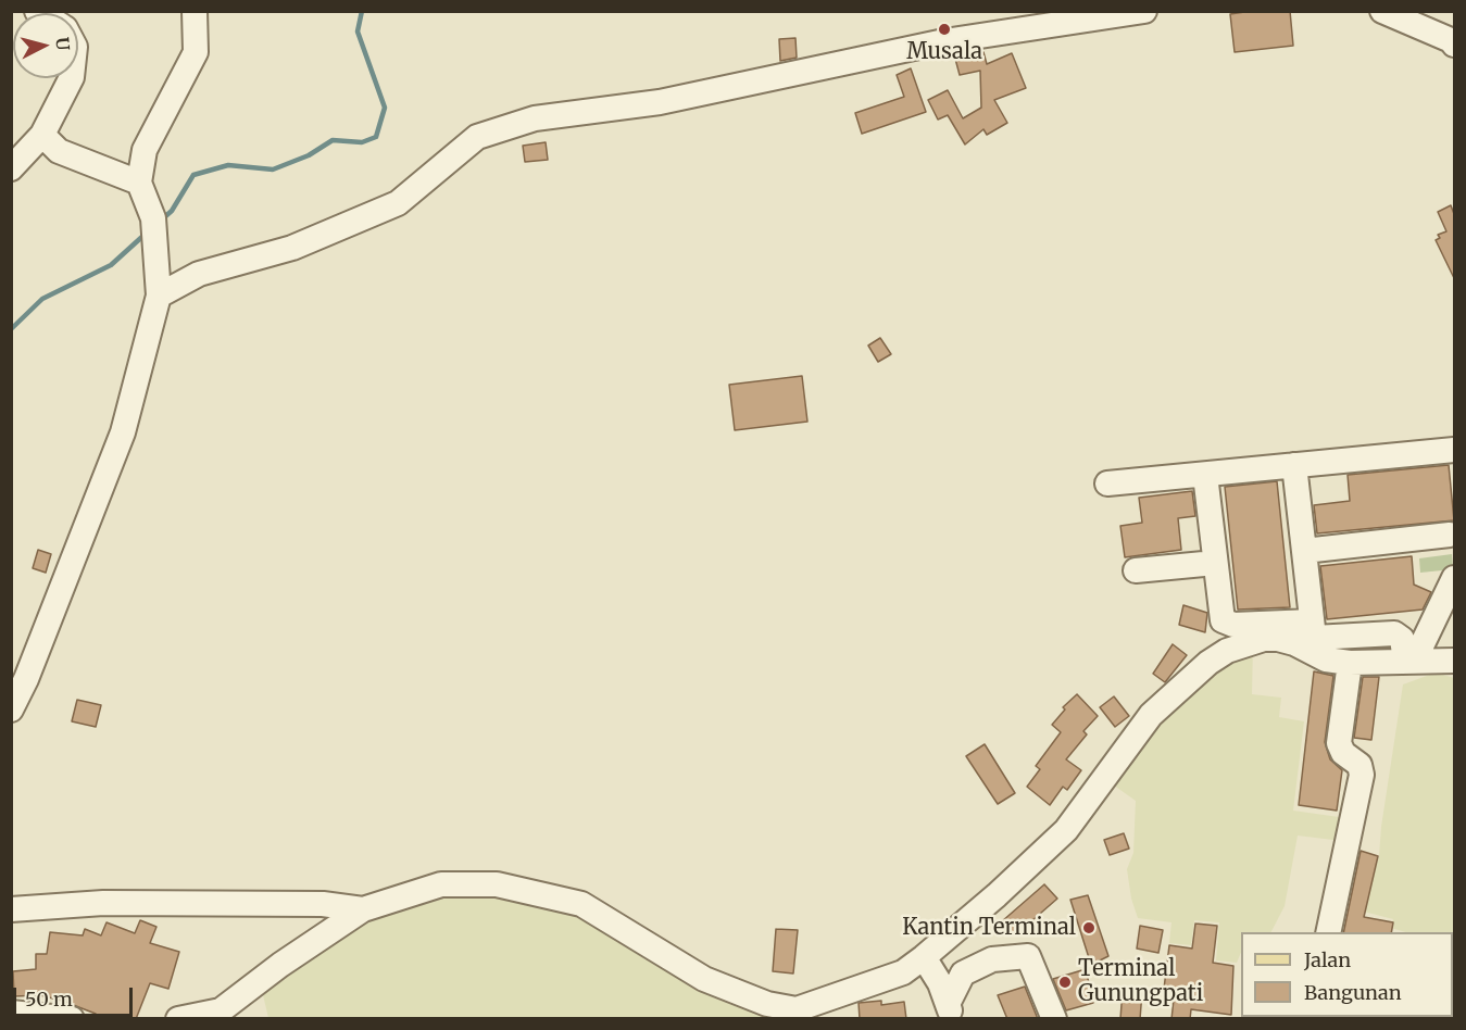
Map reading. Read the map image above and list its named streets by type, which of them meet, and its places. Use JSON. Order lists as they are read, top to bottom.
{
  "places": ["Musala", "Kantin Terminal", "Terminal Gunungpati"],
  "legend": ["Jalan", "Bangunan"],
  "scale_bar": "50 m",
  "north": "right"
}
